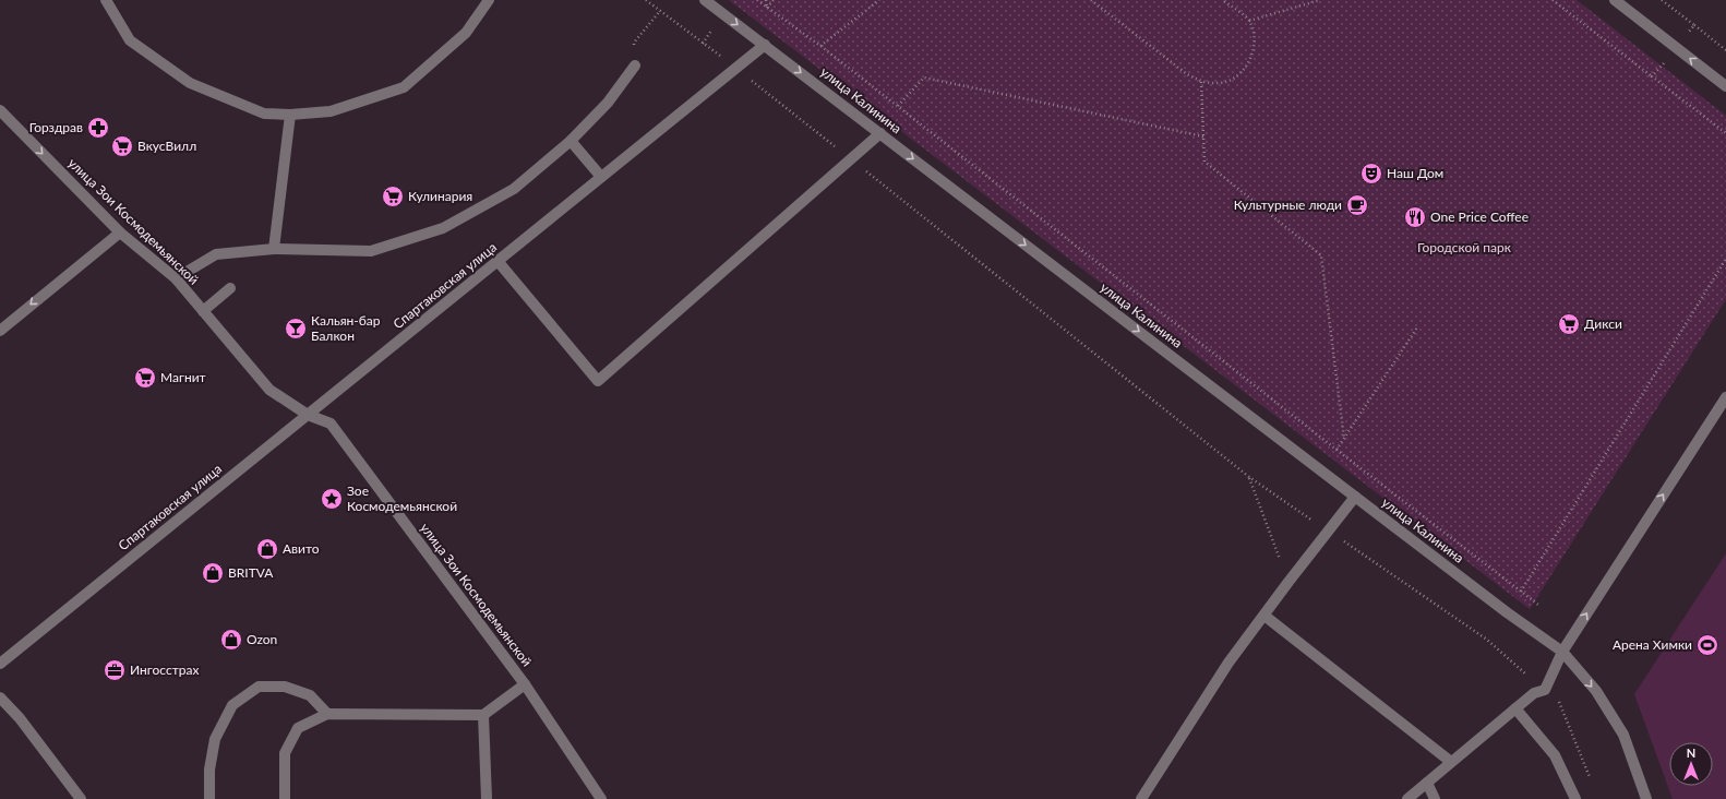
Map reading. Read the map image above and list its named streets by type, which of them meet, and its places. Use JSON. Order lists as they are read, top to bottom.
{
  "streets": {
    "street": ["улица Калинина", "улица Зои Космодемьянской", "Спартаковская улица"]
  },
  "crossings": [
    ["улица Калинина", "Спартаковская улица"],
    ["улица Зои Космодемьянской", "Спартаковская улица"]
  ],
  "one_way": ["улица Калинина"],
  "parks": ["Городской парк"],
  "places": {
    "pharmacy": ["Горздрав"],
    "supermarket": [
      "ВкусВилл",
      "Кулинария",
      "Дикси",
      "Магнит"
    ],
    "theatre": ["Наш Дом"],
    "cafe": ["Культурные люди"],
    "restaurant": ["One Price Coffee"],
    "bar": ["Кальян-бар Балкон"],
    "place": ["Зое Космодемьянской"],
    "shop": ["Авито", "BRITVA", "Ozon"],
    "sports": ["Арена Химки"],
    "office": ["Ингосстрах"]
  },
  "north": "top"
}
